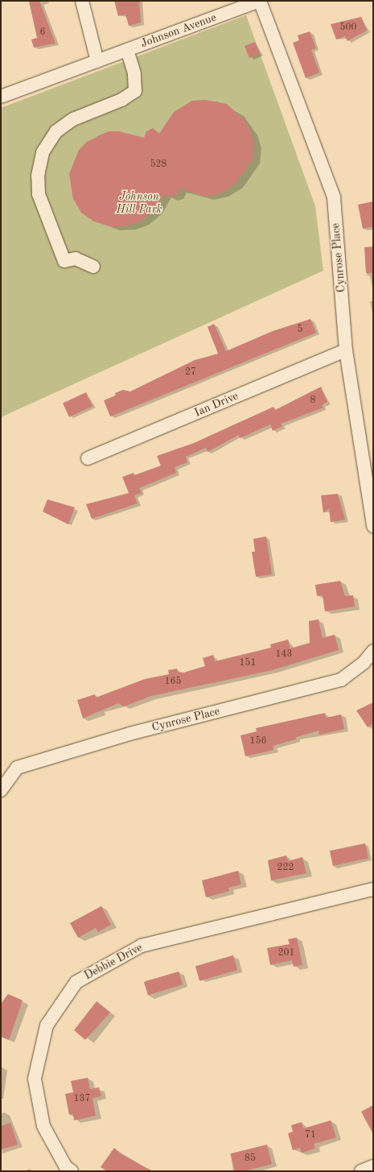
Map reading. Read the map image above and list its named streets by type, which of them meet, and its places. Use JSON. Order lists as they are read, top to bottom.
{
  "streets": {
    "street": [
      "Johnson Avenue",
      "Cynrose Place",
      "Ian Drive",
      "Debbie Drive"
    ]
  },
  "crossings": [
    ["Johnson Avenue", "Cynrose Place"],
    ["Cynrose Place", "Ian Drive"]
  ],
  "parks": ["Johnson Hill Park"],
  "house_numbers": [
    "500",
    "6",
    "528",
    "5",
    "27",
    "8",
    "143",
    "151",
    "165",
    "156",
    "222",
    "201",
    "137",
    "71",
    "85"
  ]
}
